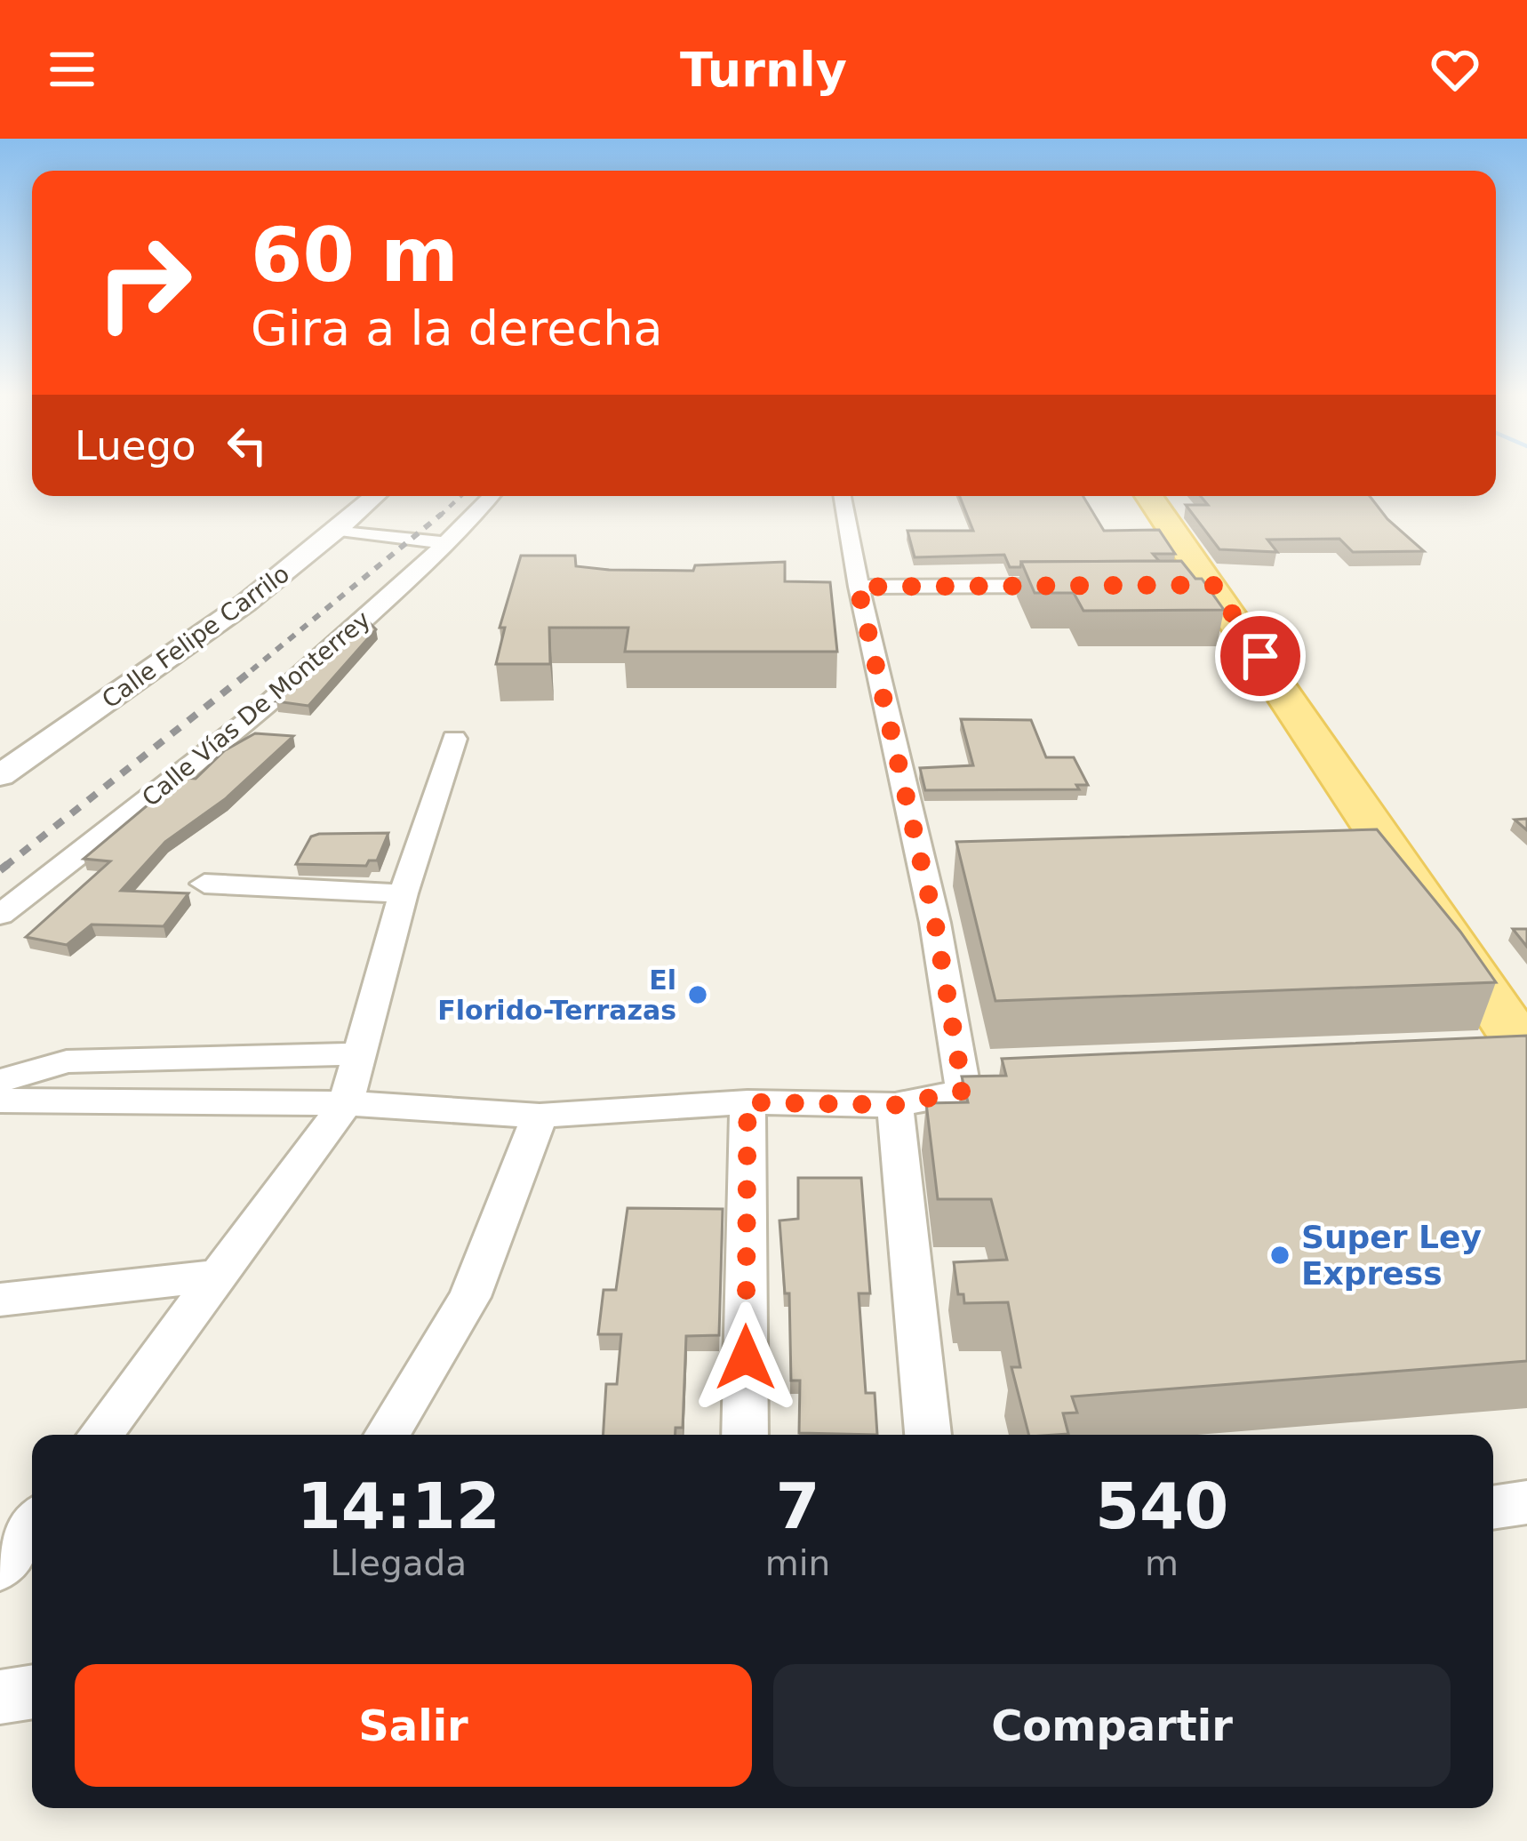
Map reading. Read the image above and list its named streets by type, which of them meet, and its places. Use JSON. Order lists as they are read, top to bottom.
{
  "streets": {
    "street": ["Calle Felipe Carrilo", "Calle Vías De Monterrey"]
  },
  "places": ["El Florido-Terrazas", "Super Ley Express"],
  "page": {
    "header": "Turnly",
    "turn": ["60 m", "Gira a la derecha"],
    "then": "Luego",
    "eta": [
      "14:12",
      "Llegada",
      "7",
      "min",
      "540",
      "m"
    ],
    "buttons": ["Salir", "Compartir"]
  }
}
